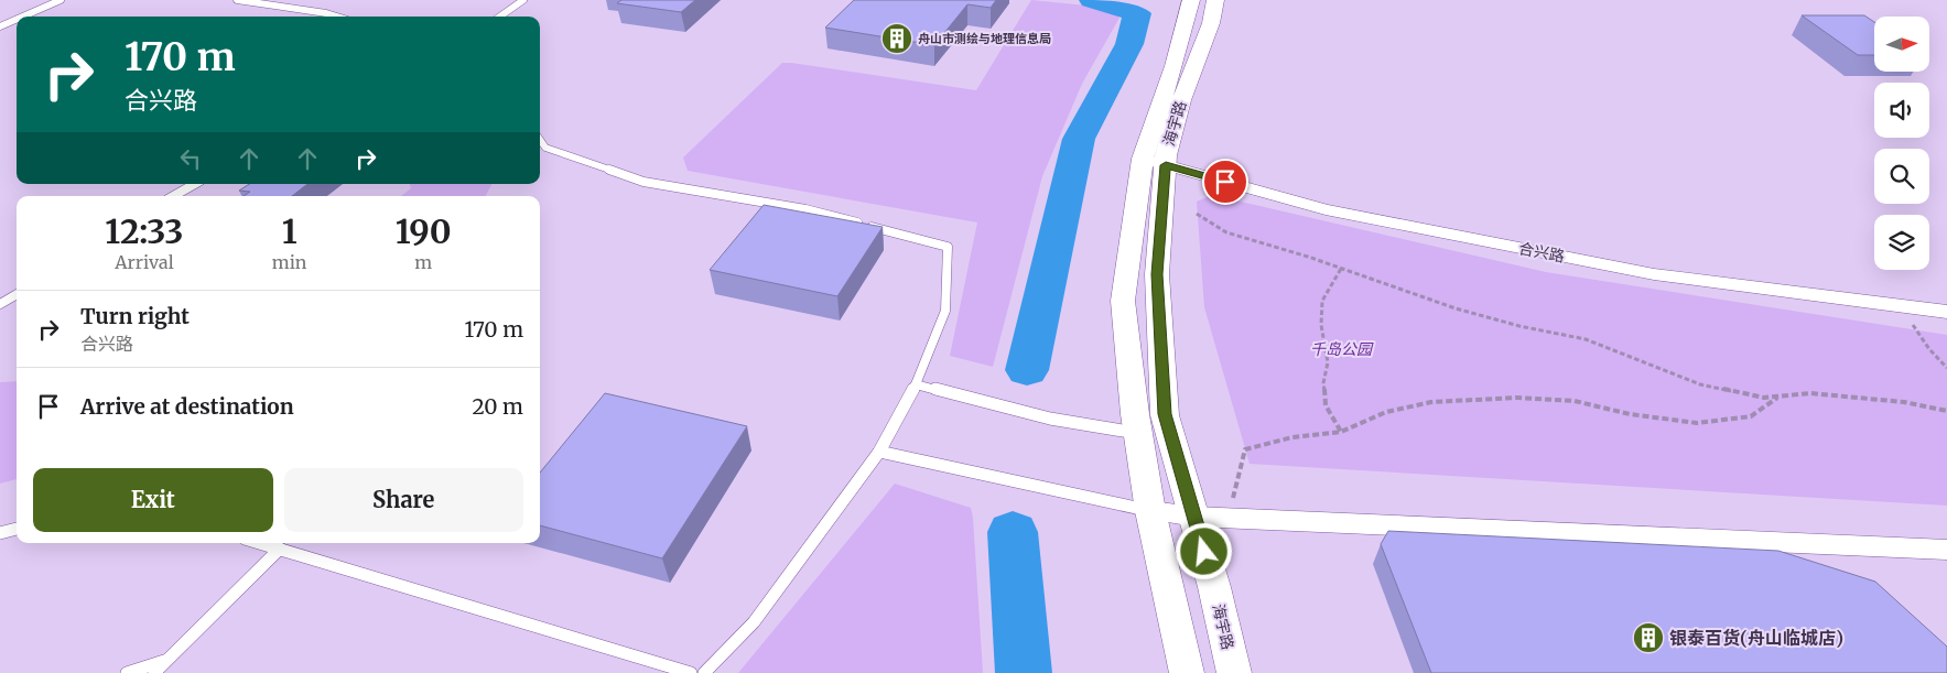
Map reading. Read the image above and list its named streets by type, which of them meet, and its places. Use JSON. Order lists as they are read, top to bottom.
{
  "streets": {
    "street": ["海宇路", "合兴路"]
  },
  "crossings": [
    ["海宇路", "合兴路"]
  ],
  "parks": ["千岛公园"],
  "places": {
    "building": ["舟山市测绘与地理信息局", "银泰百货(舟山临城店)"]
  },
  "north": "right",
  "page": {
    "turn": ["170 m", "合兴路"],
    "eta": [
      "12:33",
      "Arrival",
      "1",
      "min",
      "190",
      "m"
    ],
    "list": [
      {
        "name": "Turn right",
        "note": "合兴路",
        "value": "170 m"
      },
      {
        "name": "Arrive at destination",
        "value": "20 m"
      }
    ],
    "buttons": ["Exit", "Share"]
  }
}
